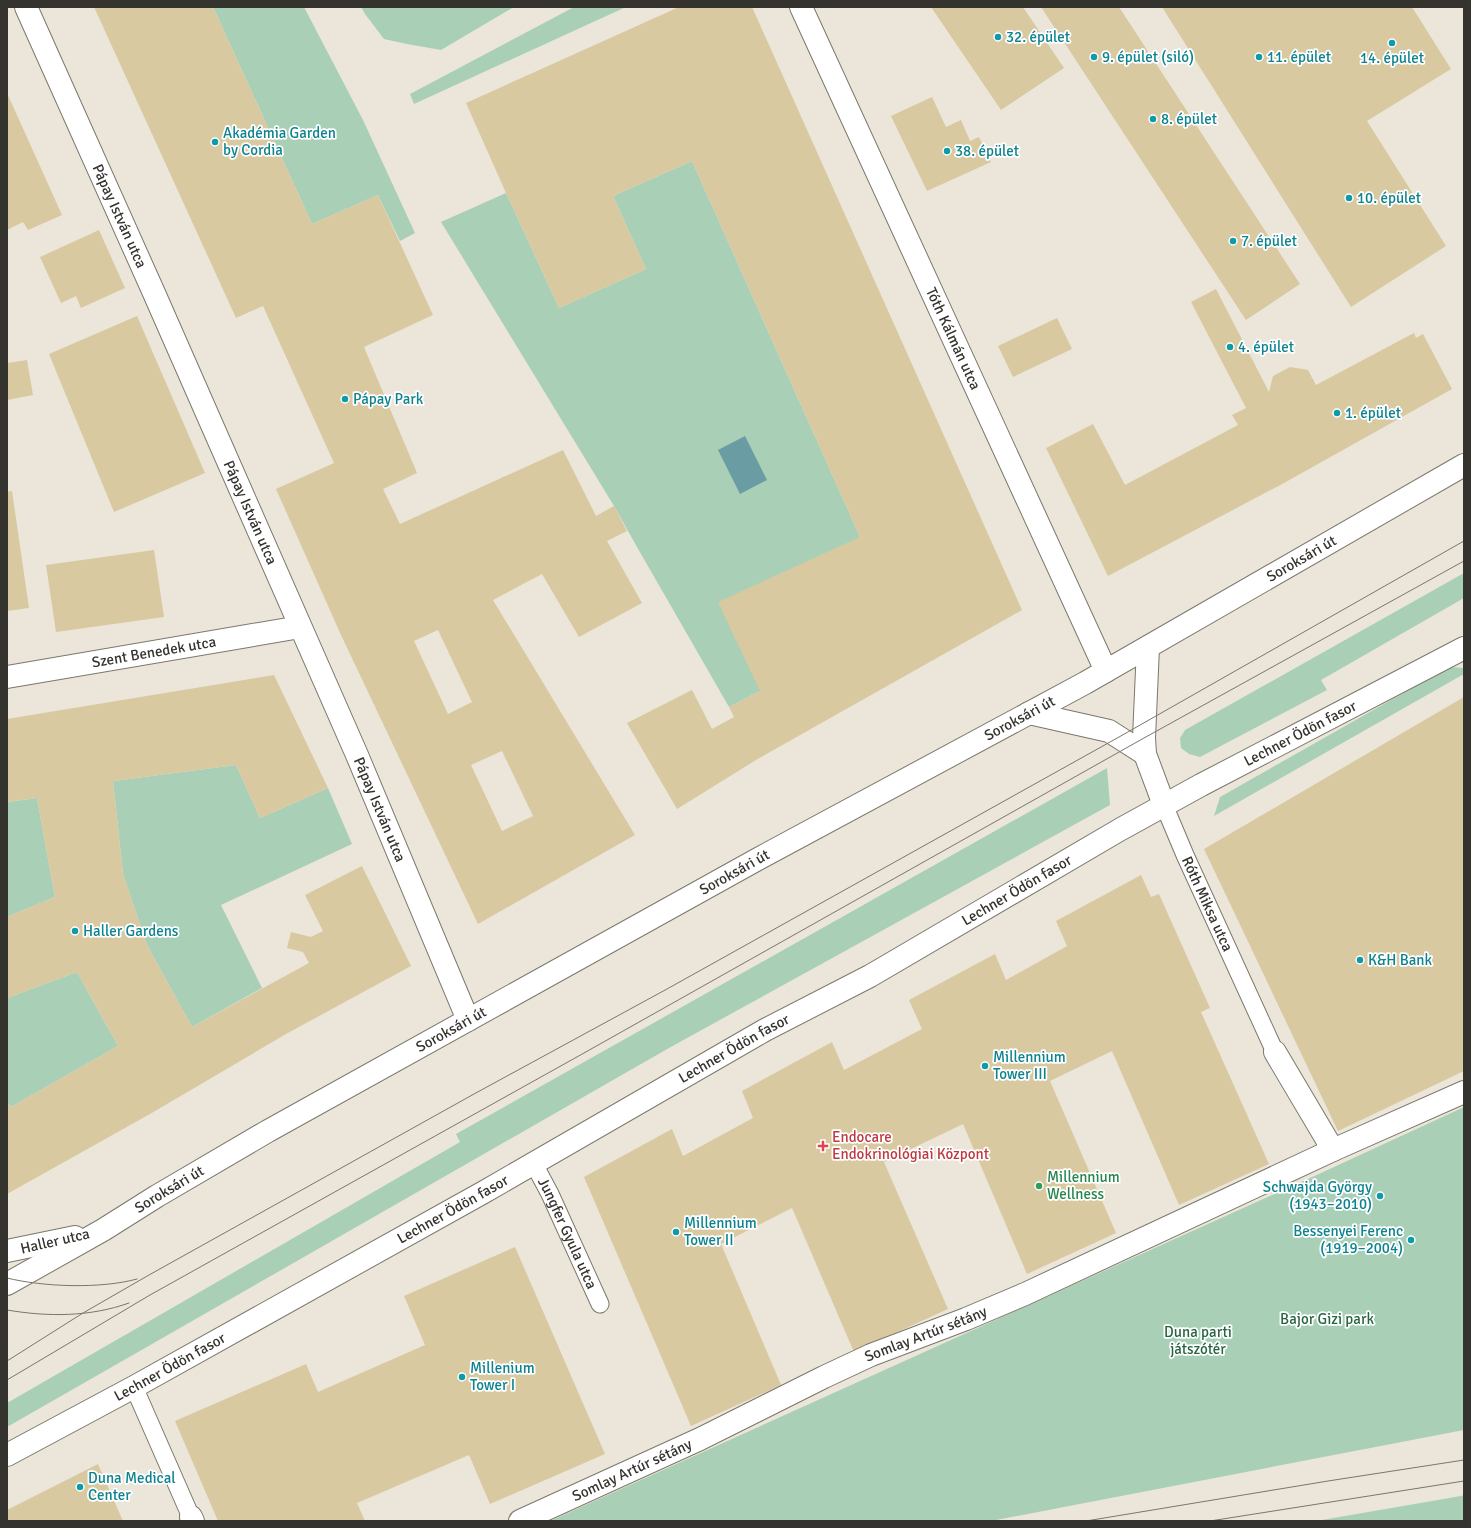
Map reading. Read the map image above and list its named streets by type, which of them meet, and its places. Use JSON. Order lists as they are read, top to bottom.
{
  "streets": {
    "street": [
      "Pápay István utca",
      "Tóth Kálmán utca",
      "Soroksári út",
      "Szent Benedek utca",
      "Lechner Ödön fasor",
      "Róth Miksa utca",
      "Haller utca",
      "Somlay Artúr sétány"
    ],
    "lane": ["Jungfer Gyula utca"]
  },
  "crossings": [
    ["Pápay István utca", "Soroksári út"],
    ["Pápay István utca", "Szent Benedek utca"],
    ["Tóth Kálmán utca", "Soroksári út"],
    ["Soroksári út", "Róth Miksa utca"],
    ["Soroksári út", "Haller utca"],
    ["Lechner Ödön fasor", "Róth Miksa utca"],
    ["Lechner Ödön fasor", "Jungfer Gyula utca"]
  ],
  "parks": ["Bajor Gizi park", "Duna parti játszótér"],
  "places": {
    "other": [
      "32. épület",
      "14. épület",
      "9. épület (siló)",
      "11. épület",
      "8. épület",
      "Akadémia Garden by Cordia",
      "38. épület",
      "10. épület",
      "7. épület",
      "4. épület",
      "Pápay Park",
      "1. épület",
      "Haller Gardens",
      "K&H Bank",
      "Millennium Tower III",
      "Millennium Wellness",
      "Schwajda György (1943–2010)",
      "Millennium Tower II",
      "Bessenyei Ferenc (1919–2004)",
      "Millenium Tower I",
      "Duna Medical Center"
    ],
    "health": ["Endocare Endokrinológiai Központ"]
  }
}
